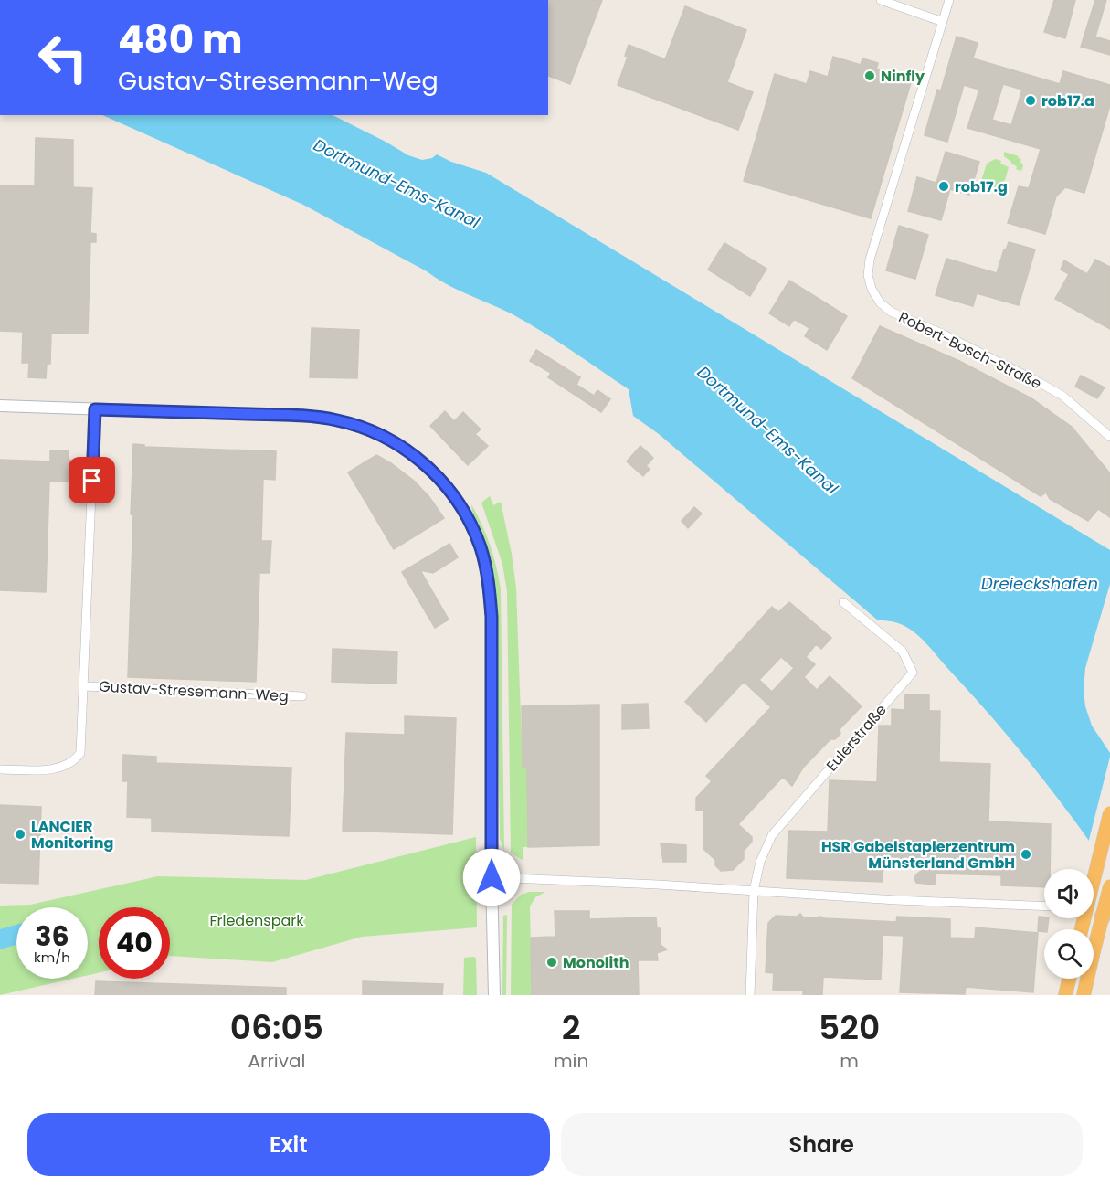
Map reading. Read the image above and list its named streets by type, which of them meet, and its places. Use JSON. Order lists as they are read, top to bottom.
{
  "streets": {
    "street": ["Robert-Bosch-Straße", "Gustav-Stresemann-Weg", "Eulerstraße"]
  },
  "water": ["Dortmund-Ems-Kanal", "Dreieckshafen"],
  "parks": ["Friedenspark"],
  "places": [
    "Ninfly",
    "rob17.a",
    "rob17.g",
    "LANCIER Monitoring",
    "HSR Gabelstaplerzentrum Münsterland GmbH",
    "Monolith"
  ],
  "page": {
    "turn": ["480 m", "Gustav-Stresemann-Weg"],
    "speed": "36 km/h",
    "limit": "40",
    "eta": [
      "06:05",
      "Arrival",
      "2",
      "min",
      "520",
      "m"
    ],
    "buttons": ["Exit", "Share"]
  }
}
